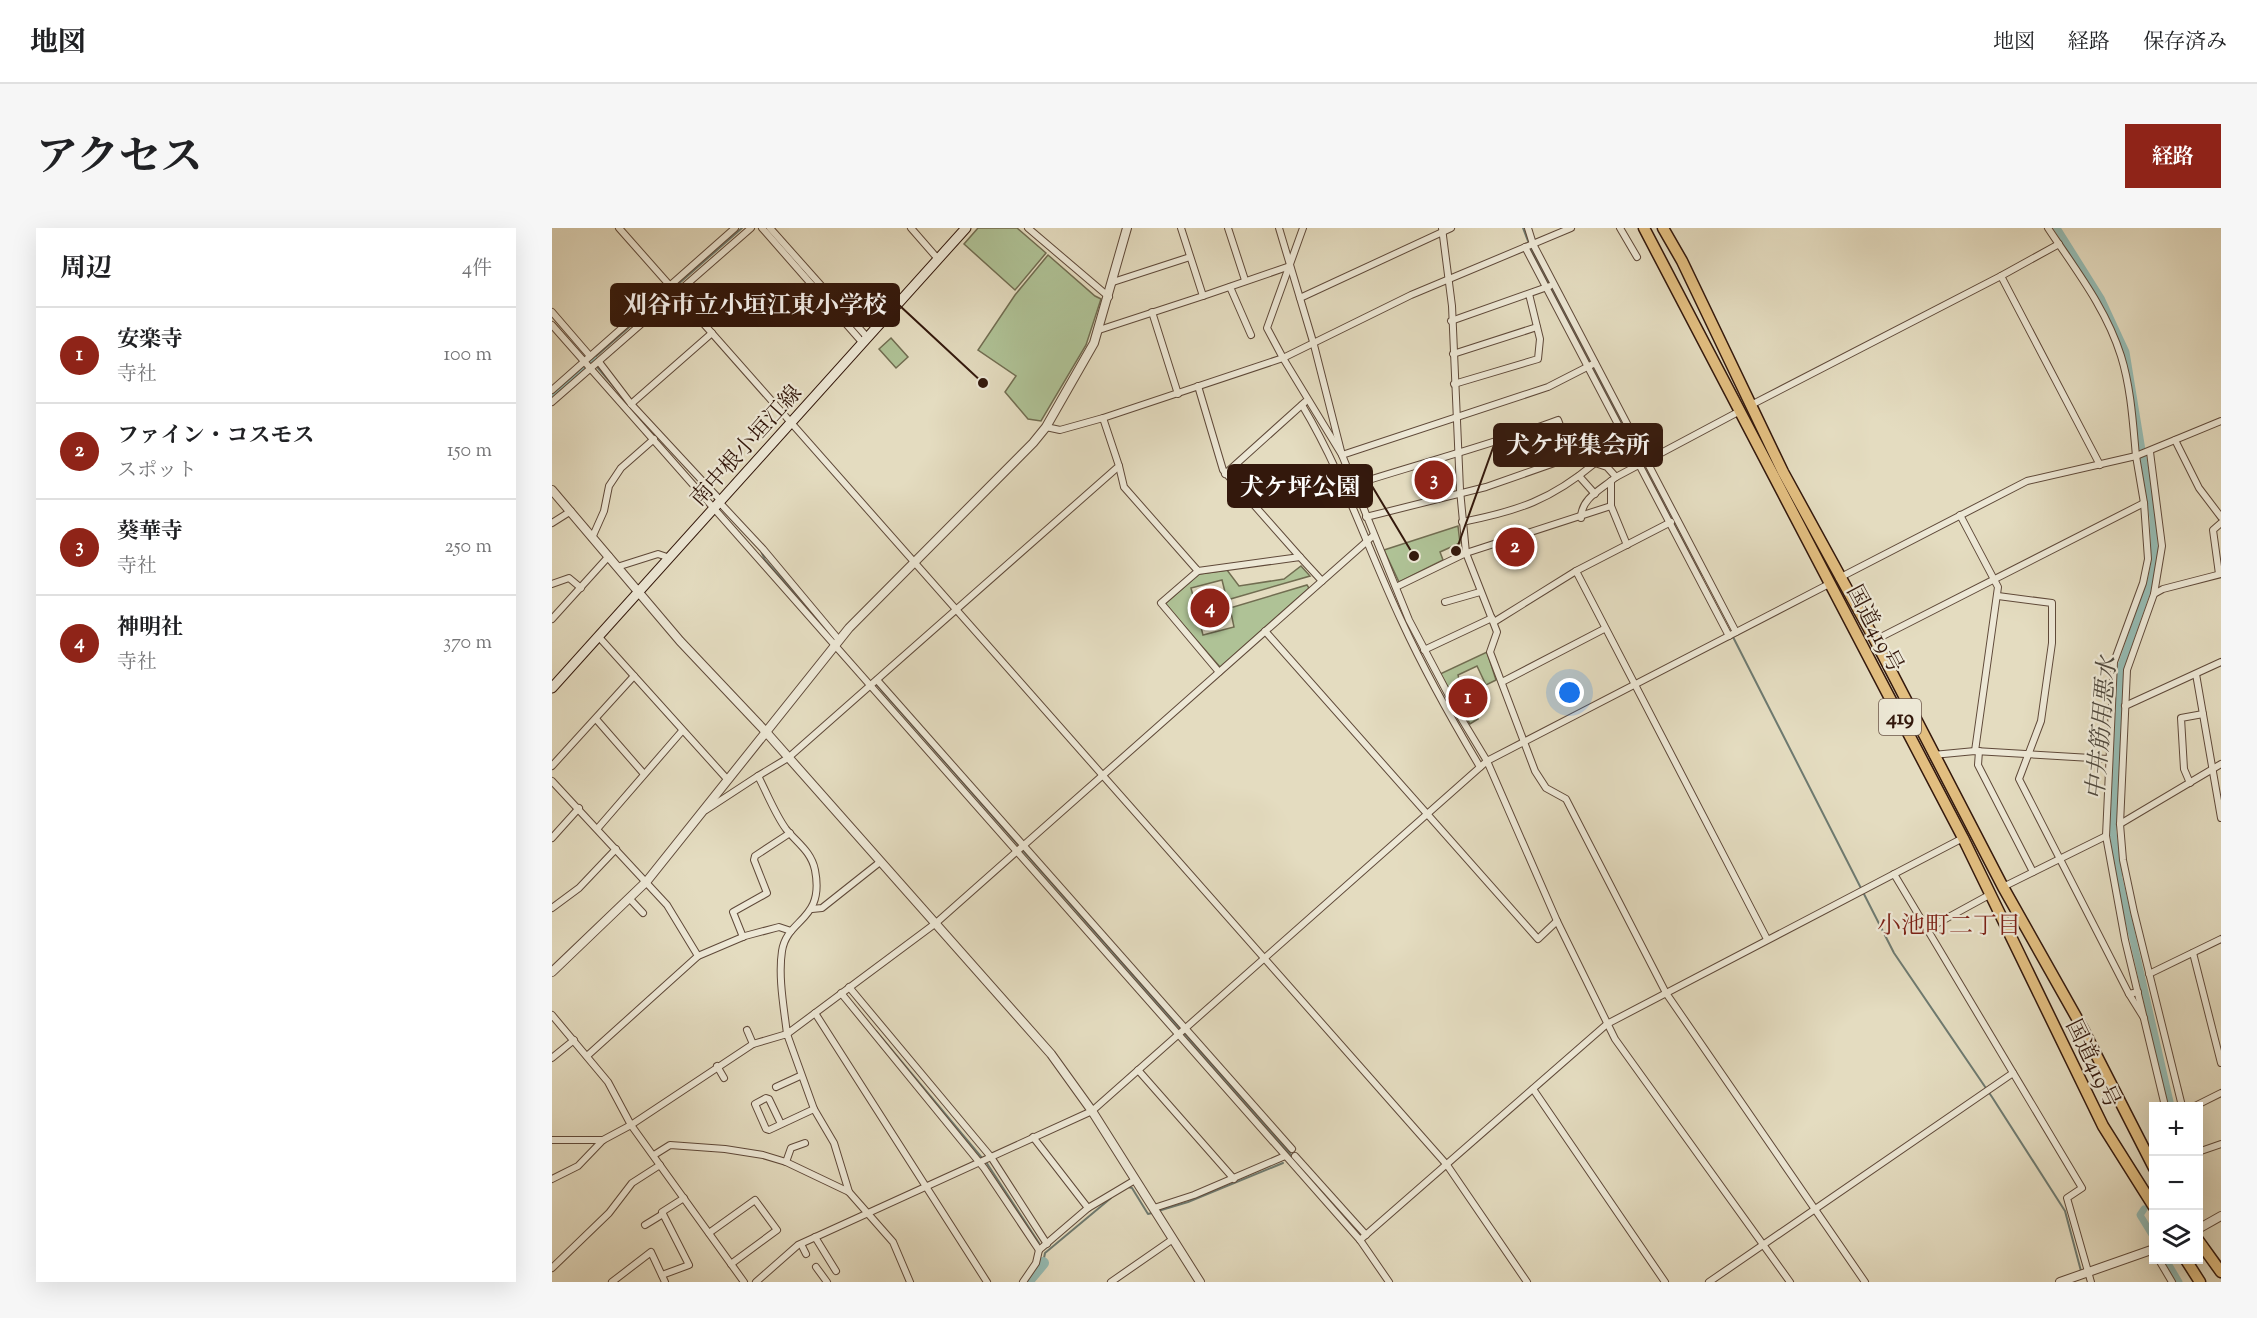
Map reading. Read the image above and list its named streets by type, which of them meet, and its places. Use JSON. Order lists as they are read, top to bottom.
{
  "streets": {
    "highway": ["国道419号", "419"],
    "main road": ["南中根小垣江線"]
  },
  "districts": ["小池町二丁目"],
  "water": ["中井筋用悪水"],
  "places": ["刈谷市立小垣江東小学校", "犬ケ坪集会所", "犬ケ坪公園"],
  "page": {
    "header": "地図",
    "nav": ["地図", "経路", "保存済み"],
    "title": "アクセス",
    "buttons": "経路",
    "heading": ["周辺", "4件"],
    "list": [
      {
        "mark": "1",
        "name": "安楽寺",
        "note": "寺社",
        "value": "100 m"
      },
      {
        "mark": "2",
        "name": "ファイン・コスモス",
        "note": "スポット",
        "value": "150 m"
      },
      {
        "mark": "3",
        "name": "葵華寺",
        "note": "寺社",
        "value": "250 m"
      },
      {
        "mark": "4",
        "name": "神明社",
        "note": "寺社",
        "value": "370 m"
      }
    ],
    "pins": [
      "3",
      "2",
      "4",
      "1"
    ],
    "map_buttons": ["+", "−"]
  }
}
